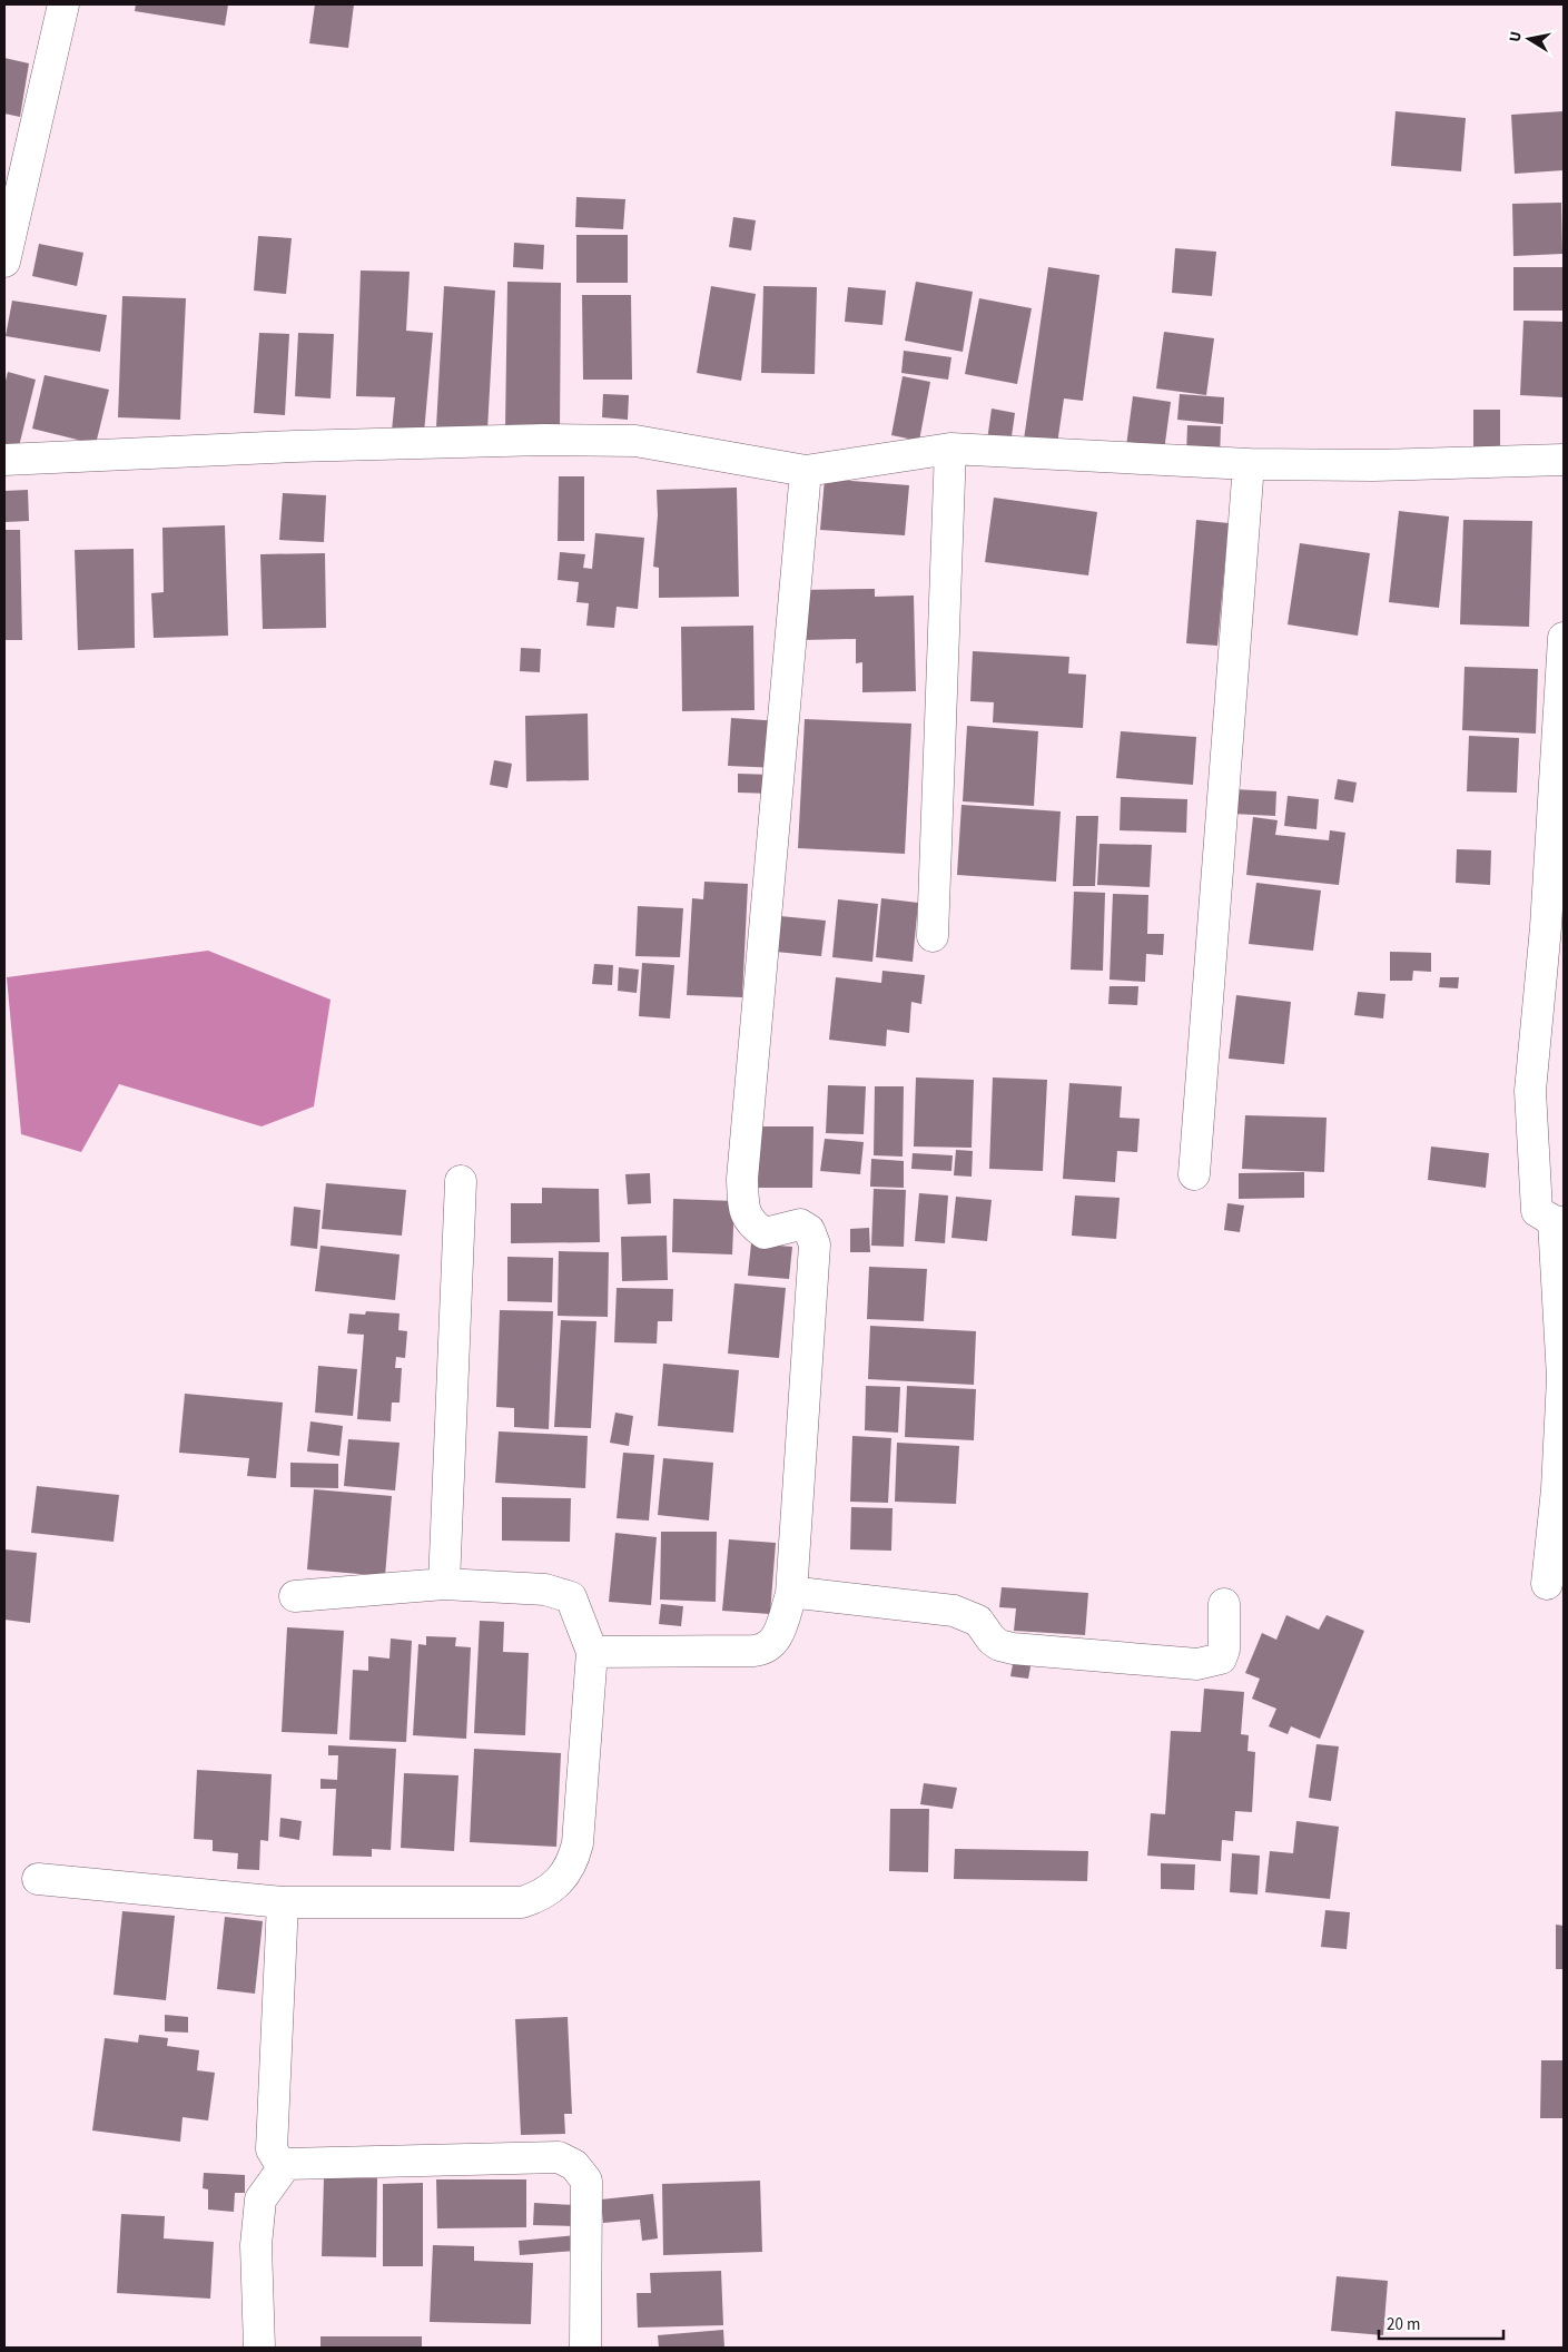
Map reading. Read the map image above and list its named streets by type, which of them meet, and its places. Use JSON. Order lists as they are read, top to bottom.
{
  "scale_bar": "20 m",
  "north": "left"
}
